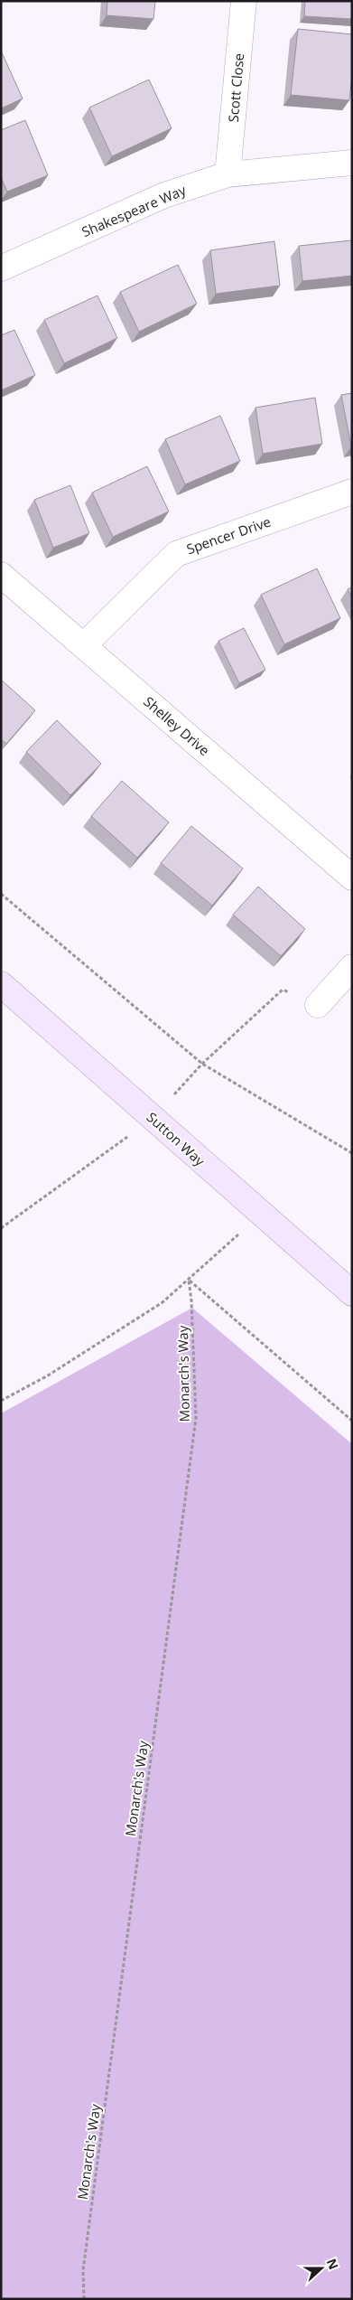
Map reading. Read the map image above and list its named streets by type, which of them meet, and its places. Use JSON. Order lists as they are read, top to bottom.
{
  "streets": {
    "street": [
      "Scott Close",
      "Shakespeare Way",
      "Spencer Drive",
      "Shelley Drive",
      "Sutton Way"
    ],
    "path": ["Monarch's Way"]
  },
  "crossings": [
    ["Scott Close", "Shakespeare Way"],
    ["Spencer Drive", "Shelley Drive"]
  ],
  "north": "right"
}
